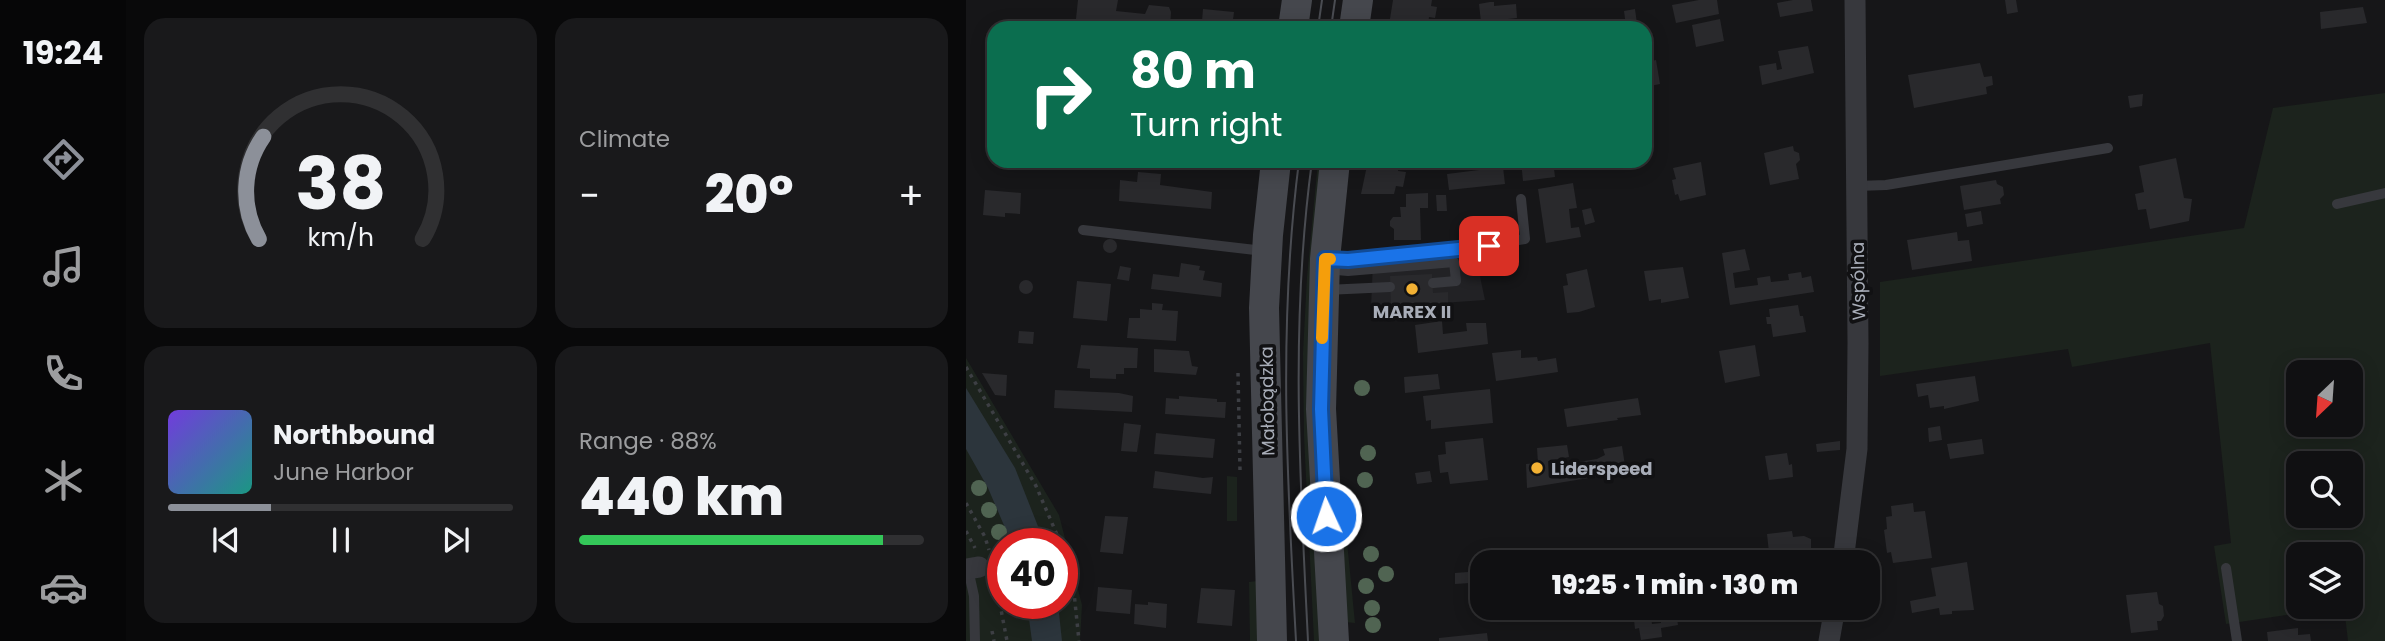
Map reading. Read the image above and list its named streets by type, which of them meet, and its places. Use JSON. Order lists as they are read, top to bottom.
{
  "streets": {
    "street": ["Wspólna", "Małobądzka"]
  },
  "places": ["MAREX II", "Liderspeed"],
  "north": "bottom left",
  "page": {
    "tabs": "19:24",
    "tile": [
      "Climate",
      ["Range · 88%", "440 km"]
    ],
    "turn": ["80 m", "Turn right"],
    "heat": ["−", "20°", "+"],
    "song": ["Northbound", "June Harbor"],
    "limit": "40",
    "trip": "19:25 · 1 min · 130 m",
    "gauge": ["38", "km/h"]
  }
}
